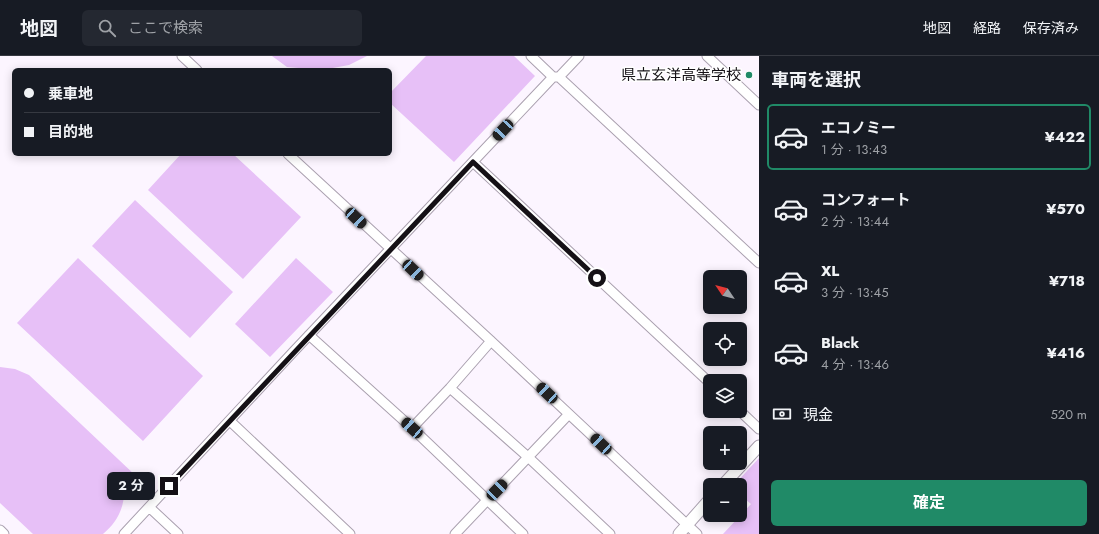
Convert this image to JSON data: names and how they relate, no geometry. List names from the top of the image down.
{
  "places": ["県立玄洋高等学校"],
  "north": "top left",
  "page": {
    "header": "地図",
    "search": "ここで検索",
    "nav": ["地図", "経路", "保存済み"],
    "heading": "車両を選択",
    "banner": ["乗車地", "目的地"],
    "list": [
      {
        "name": "エコノミー",
        "note": "1 分 · 13:43",
        "value": "¥422"
      },
      {
        "name": "コンフォート",
        "note": "2 分 · 13:44",
        "value": "¥570"
      },
      {
        "name": "XL",
        "note": "3 分 · 13:45",
        "value": "¥718"
      },
      {
        "name": "Black",
        "note": "4 分 · 13:46",
        "value": "¥416"
      }
    ],
    "map_buttons": ["+", "−"],
    "pay": ["現金", "520 m"],
    "bubble": "2 分",
    "buttons": "確定"
  }
}
